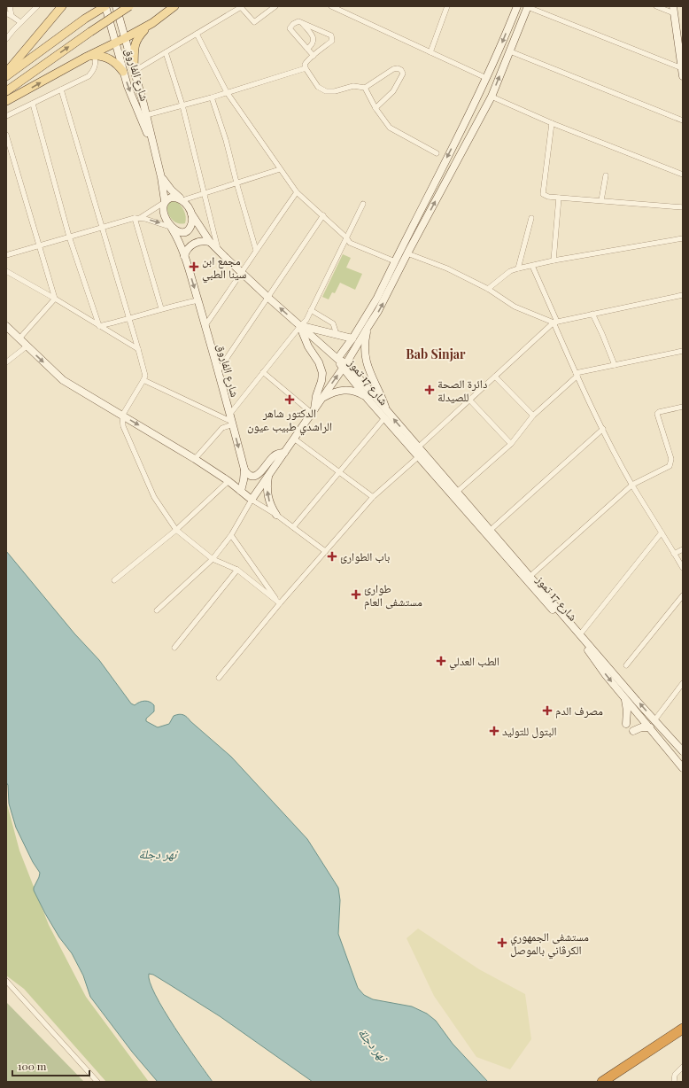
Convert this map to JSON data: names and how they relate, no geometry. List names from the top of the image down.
{
  "streets": {
    "main road": ["شارع الفاروق", "شارع 17 تموز"]
  },
  "crossings": [
    ["شارع الفاروق", "شارع 17 تموز"]
  ],
  "districts": ["Bab Sinjar"],
  "water": ["نهر دجلة"],
  "places": {
    "health": [
      "مجمع ابن سينا الطبي",
      "دائرة الصحة للصيدلة",
      "الدكتور شاهر الراشدي طبيب عيون",
      "باب الطوارئ",
      "طوارئ مستشفى العام",
      "الطب العدلي",
      "مصرف الدم",
      "البتول للتوليد",
      "مستشفى الجمهوري الكرڤاني بالموصل"
    ]
  },
  "scale_bar": "100 m"
}
